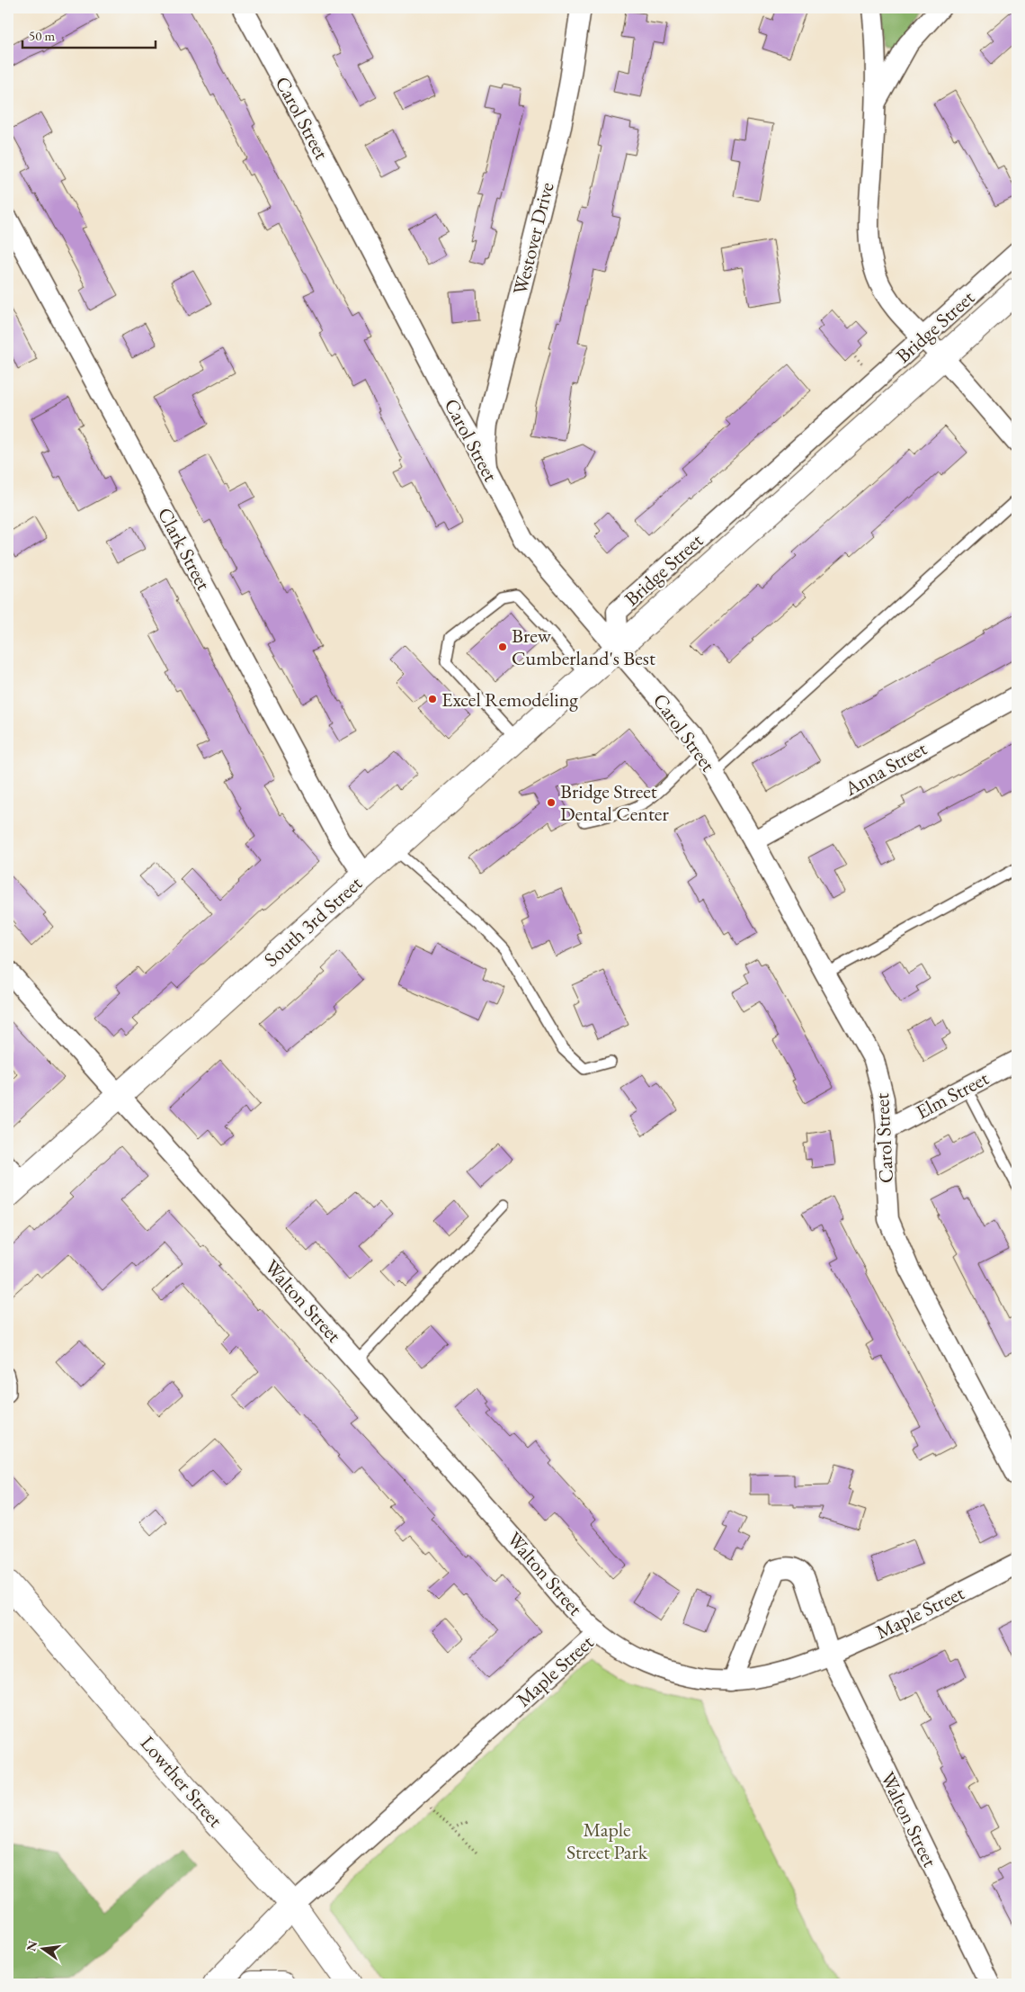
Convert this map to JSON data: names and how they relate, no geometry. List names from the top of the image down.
{
  "streets": {
    "main road": ["Bridge Street", "South 3rd Street", "Lowther Street"],
    "street": [
      "Carol Street",
      "Westover Drive",
      "Clark Street",
      "Anna Street",
      "Elm Street",
      "Walton Street",
      "Maple Street"
    ]
  },
  "crossings": [
    ["Carol Street", "Westover Drive"],
    ["Carol Street", "Bridge Street"],
    ["Carol Street", "Anna Street"],
    ["Carol Street", "South 3rd Street"],
    ["Carol Street", "Elm Street"],
    ["Bridge Street", "South 3rd Street"],
    ["Clark Street", "South 3rd Street"],
    ["South 3rd Street", "Walton Street"],
    ["Walton Street", "Maple Street"],
    ["Maple Street", "Lowther Street"]
  ],
  "parks": ["Maple Street Park"],
  "places": ["Brew Cumberland's Best", "Excel Remodeling", "Bridge Street Dental Center"],
  "scale_bar": "50 m",
  "north": "left"
}
